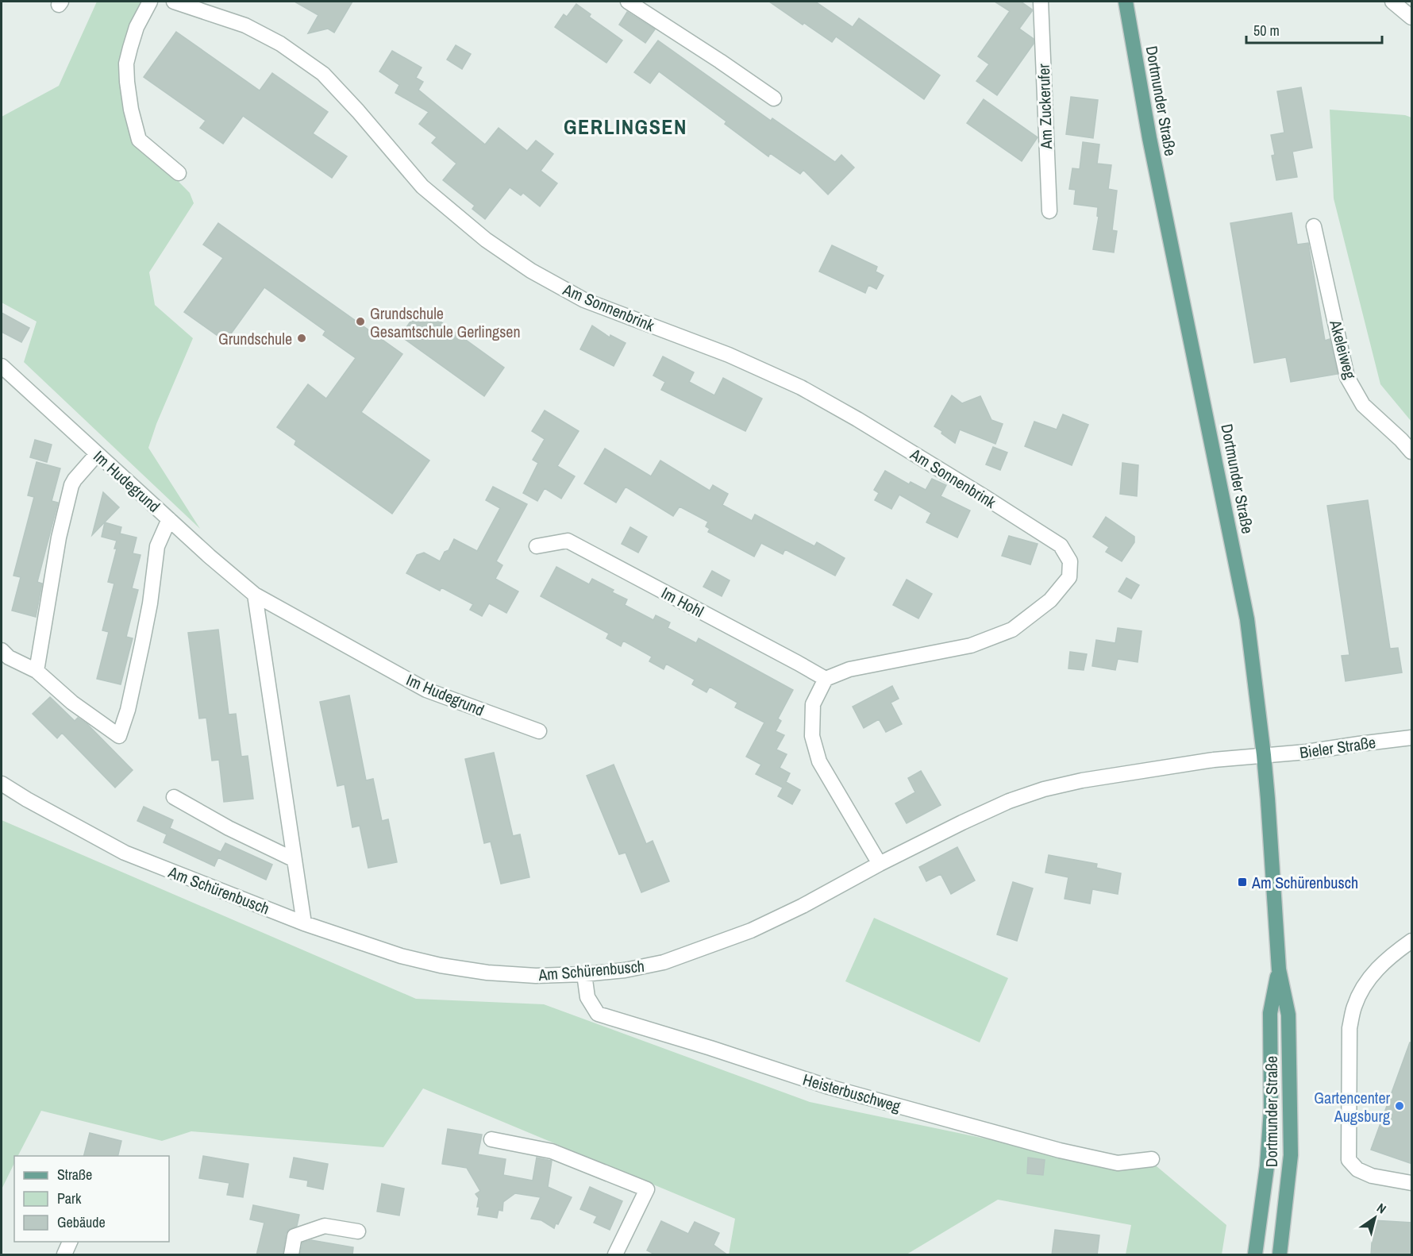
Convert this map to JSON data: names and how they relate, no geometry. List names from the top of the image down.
{
  "streets": {
    "main road": ["Dortmunder Straße"],
    "street": [
      "Am Zuckerufer",
      "Am Sonnenbrink",
      "Akeleiweg",
      "Im Hudegrund",
      "Im Hohl",
      "Bieler Straße",
      "Am Schürenbusch",
      "Heisterbuschweg"
    ]
  },
  "crossings": [
    ["Dortmunder Straße", "Bieler Straße"],
    ["Dortmunder Straße", "Am Schürenbusch"],
    ["Am Sonnenbrink", "Im Hohl"],
    ["Bieler Straße", "Am Schürenbusch"],
    ["Am Schürenbusch", "Heisterbuschweg"]
  ],
  "districts": ["GERLINGSEN"],
  "places": {
    "other": ["Grundschule Gesamtschule Gerlingsen", "Grundschule", "Gartencenter Augsburg"],
    "transit": ["Am Schürenbusch"]
  },
  "legend": ["Straße", "Park", "Gebäude"],
  "scale_bar": "50 m",
  "north": "top right"
}
